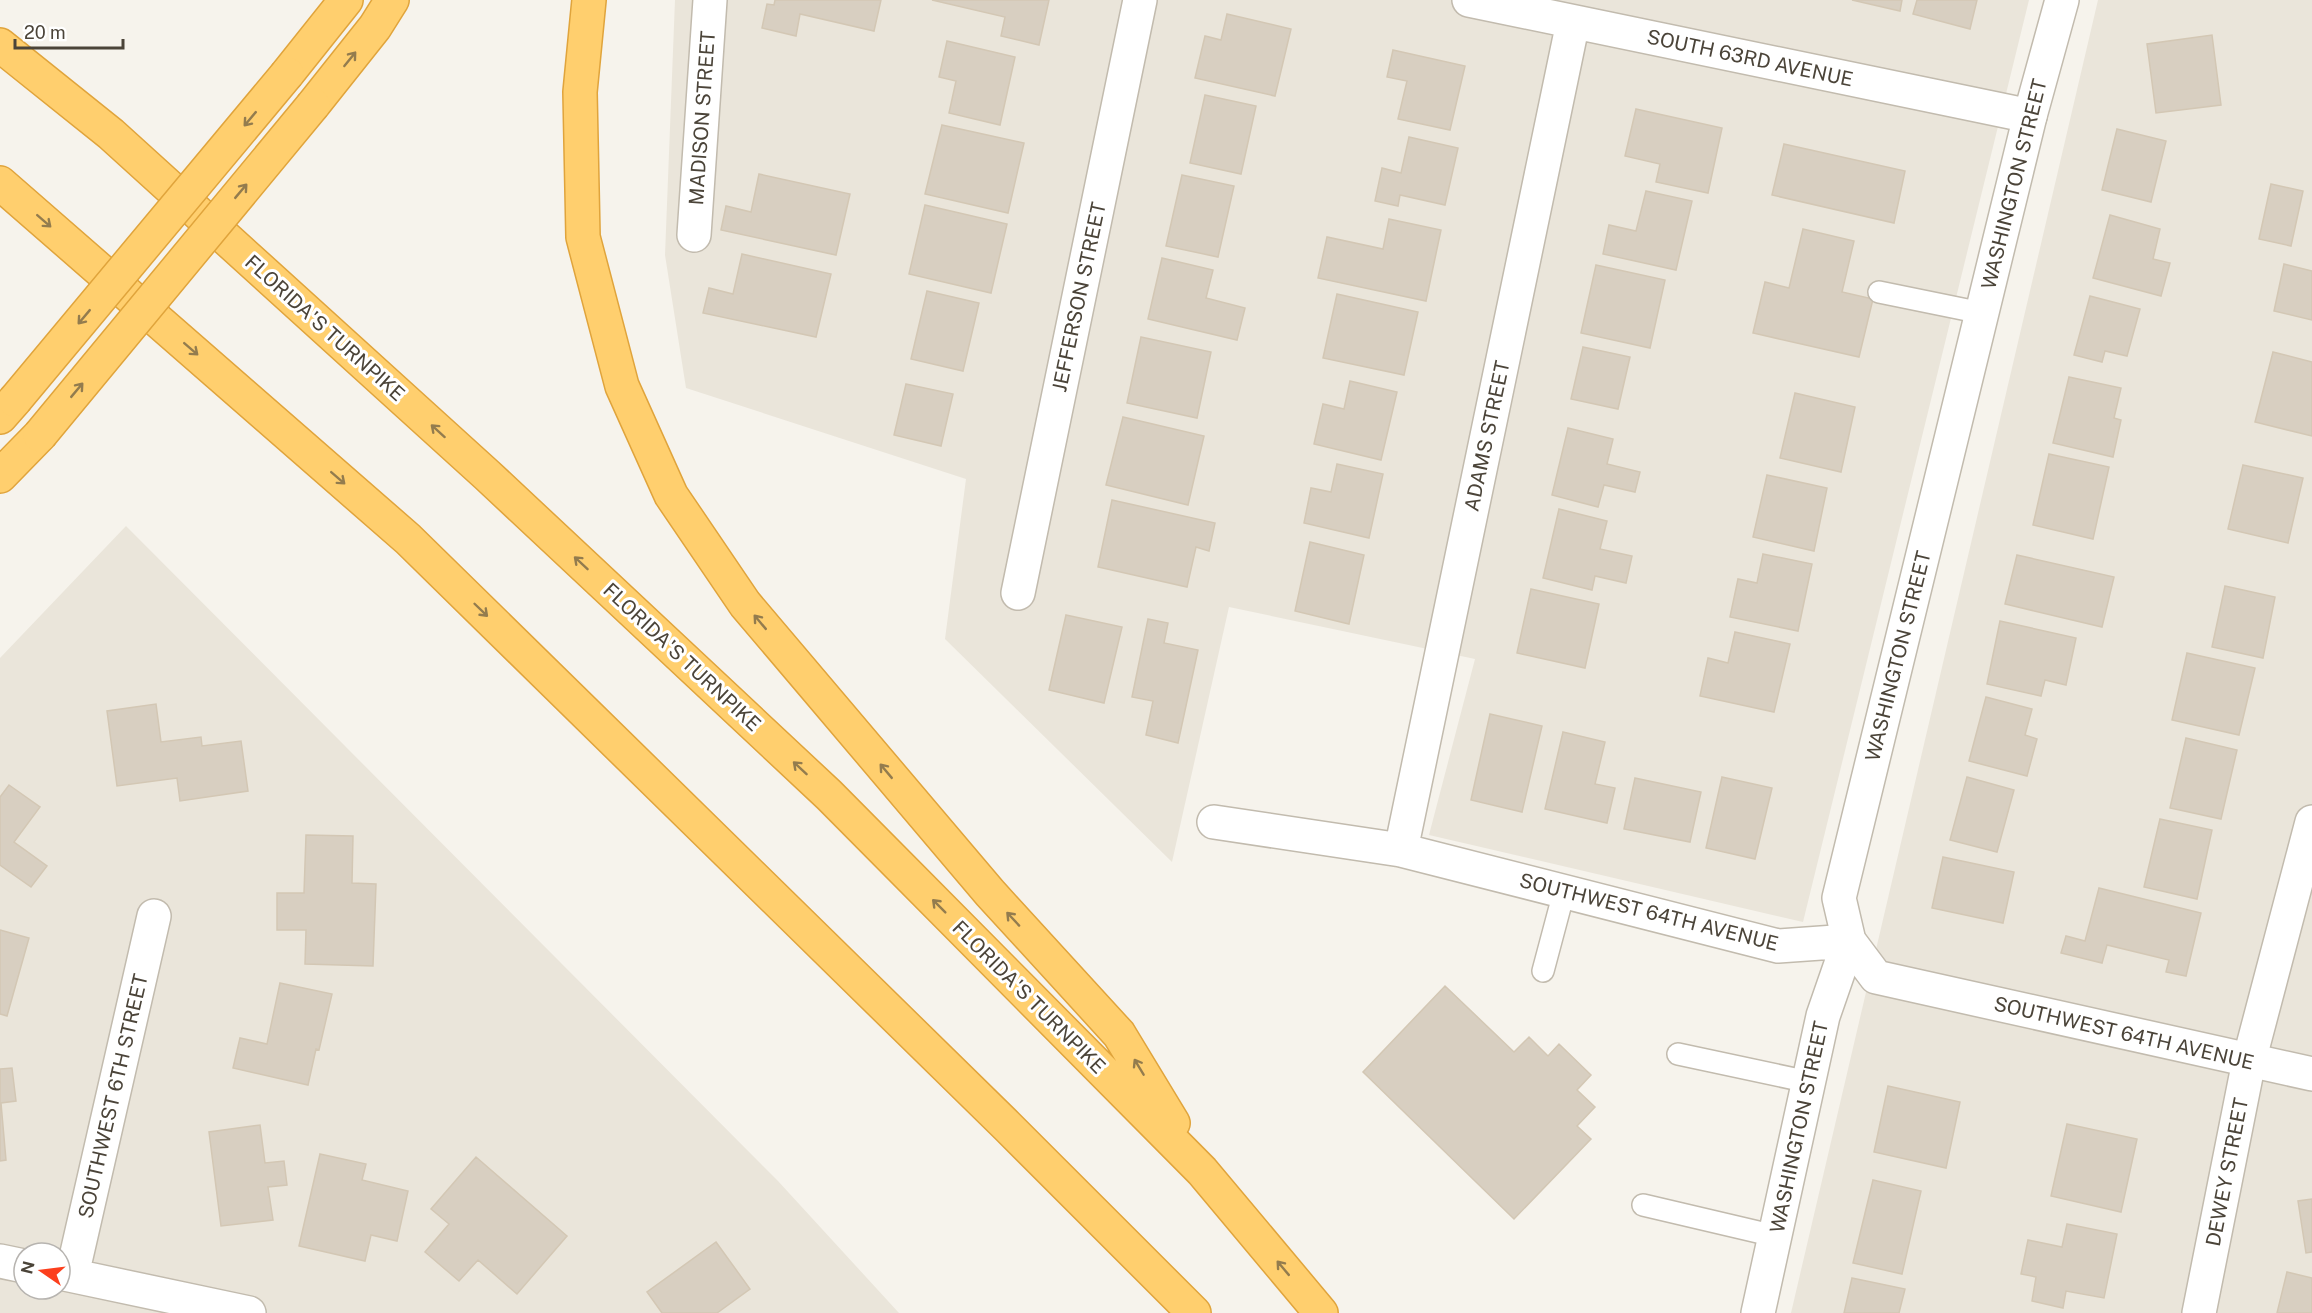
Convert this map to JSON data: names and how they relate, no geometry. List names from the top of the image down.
{
  "streets": {
    "highway": ["FLORIDA'S TURNPIKE"],
    "street": [
      "SOUTH 63RD AVENUE",
      "MADISON STREET",
      "WASHINGTON STREET",
      "JEFFERSON STREET",
      "ADAMS STREET",
      "SOUTHWEST 64TH AVENUE",
      "SOUTHWEST 6TH STREET",
      "DEWEY STREET"
    ]
  },
  "crossings": [
    ["SOUTH 63RD AVENUE", "WASHINGTON STREET"],
    ["SOUTH 63RD AVENUE", "ADAMS STREET"],
    ["WASHINGTON STREET", "SOUTHWEST 64TH AVENUE"],
    ["ADAMS STREET", "SOUTHWEST 64TH AVENUE"],
    ["SOUTHWEST 64TH AVENUE", "DEWEY STREET"]
  ],
  "scale_bar": "20 m",
  "north": "left"
}
